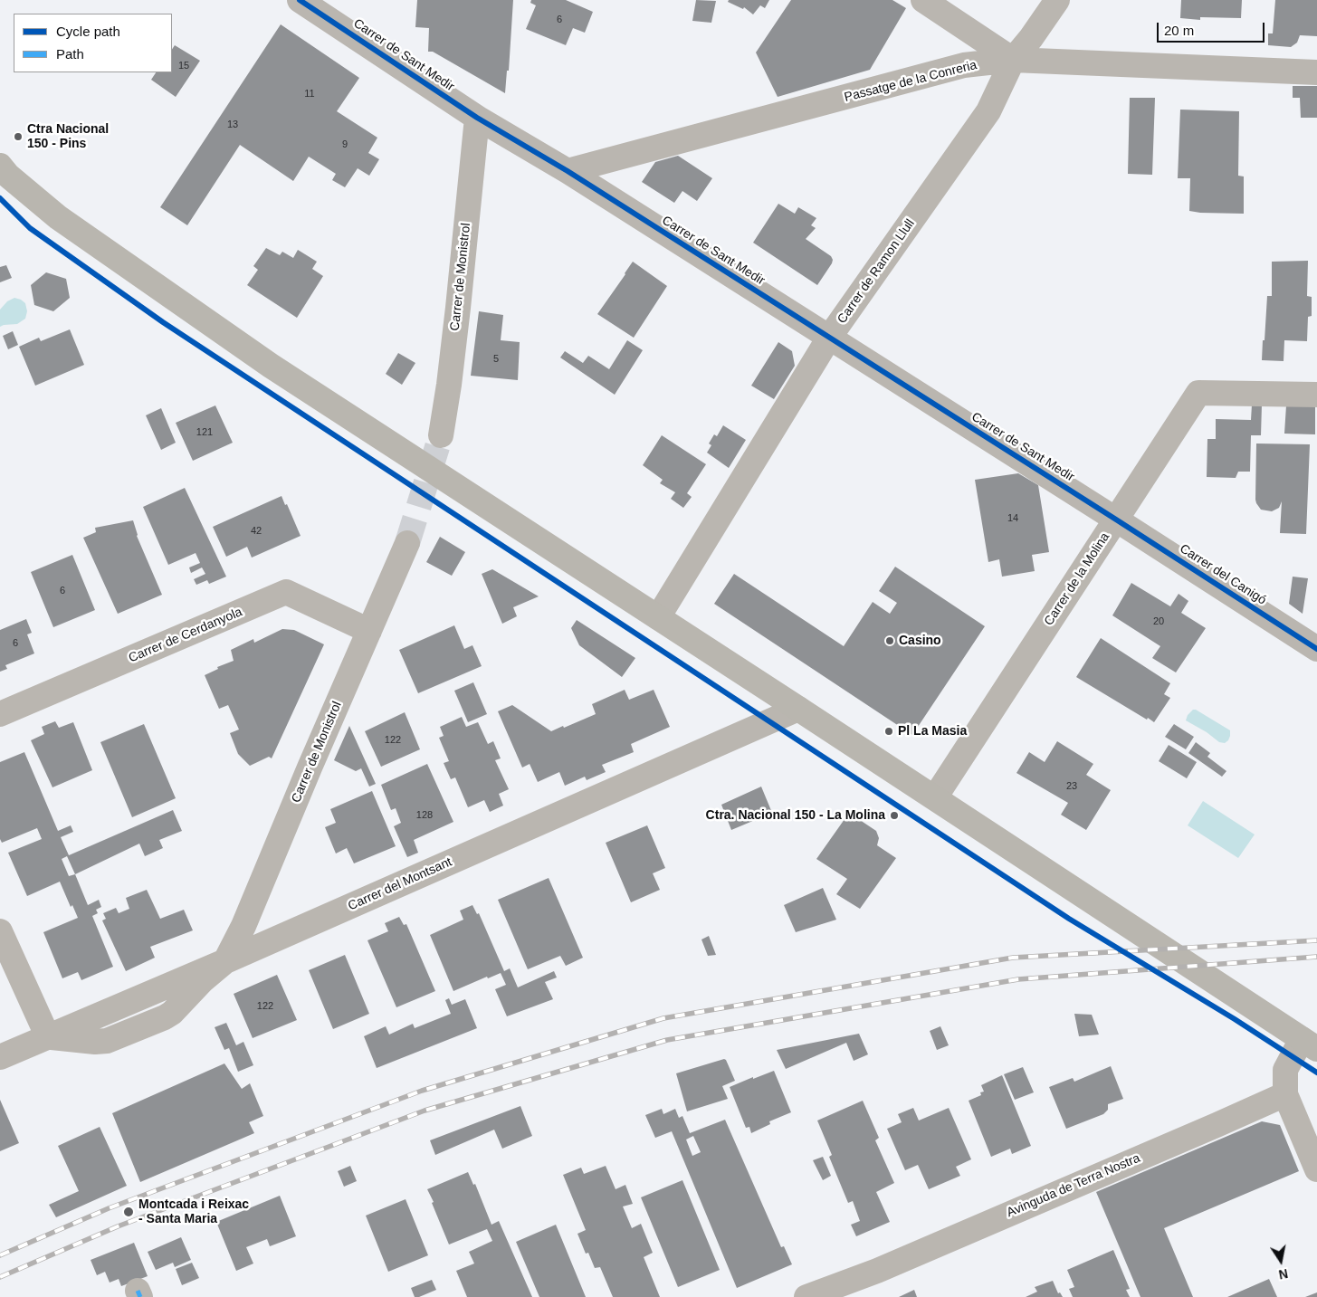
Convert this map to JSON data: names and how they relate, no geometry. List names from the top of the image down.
{
  "streets": {
    "street": [
      "Carrer de Sant Medir",
      "Passatge de la Conreria",
      "Carrer de Ramon Llull",
      "Carrer de Monistrol",
      "Carrer del Canigó",
      "Carrer de la Molina",
      "Carrer de Cerdanyola",
      "Carrer del Montsant",
      "Avinguda de Terra Nostra"
    ]
  },
  "crossings": [
    ["Carrer de Sant Medir", "Passatge de la Conreria"],
    ["Carrer de Sant Medir", "Carrer de Ramon Llull"],
    ["Carrer de Sant Medir", "Carrer de Monistrol"],
    ["Carrer de Sant Medir", "Carrer del Canigó"],
    ["Carrer de Sant Medir", "Carrer de la Molina"],
    ["Passatge de la Conreria", "Carrer de Ramon Llull"],
    ["Carrer de Monistrol", "Carrer de Cerdanyola"],
    ["Carrer de Monistrol", "Carrer del Montsant"],
    ["Carrer del Canigó", "Carrer de la Molina"]
  ],
  "places": [
    "Ctra Nacional 150 - Pins",
    "Casino",
    "Pl La Masia",
    "Ctra. Nacional 150 - La Molina",
    "Montcada i Reixac - Santa Maria"
  ],
  "house_numbers": [
    "6",
    "15",
    "11",
    "13",
    "9",
    "5",
    "121",
    "14",
    "42",
    "6",
    "20",
    "6",
    "122",
    "23",
    "128",
    "122"
  ],
  "legend": ["Cycle path", "Path"],
  "scale_bar": "20 m",
  "north": "bottom"
}
